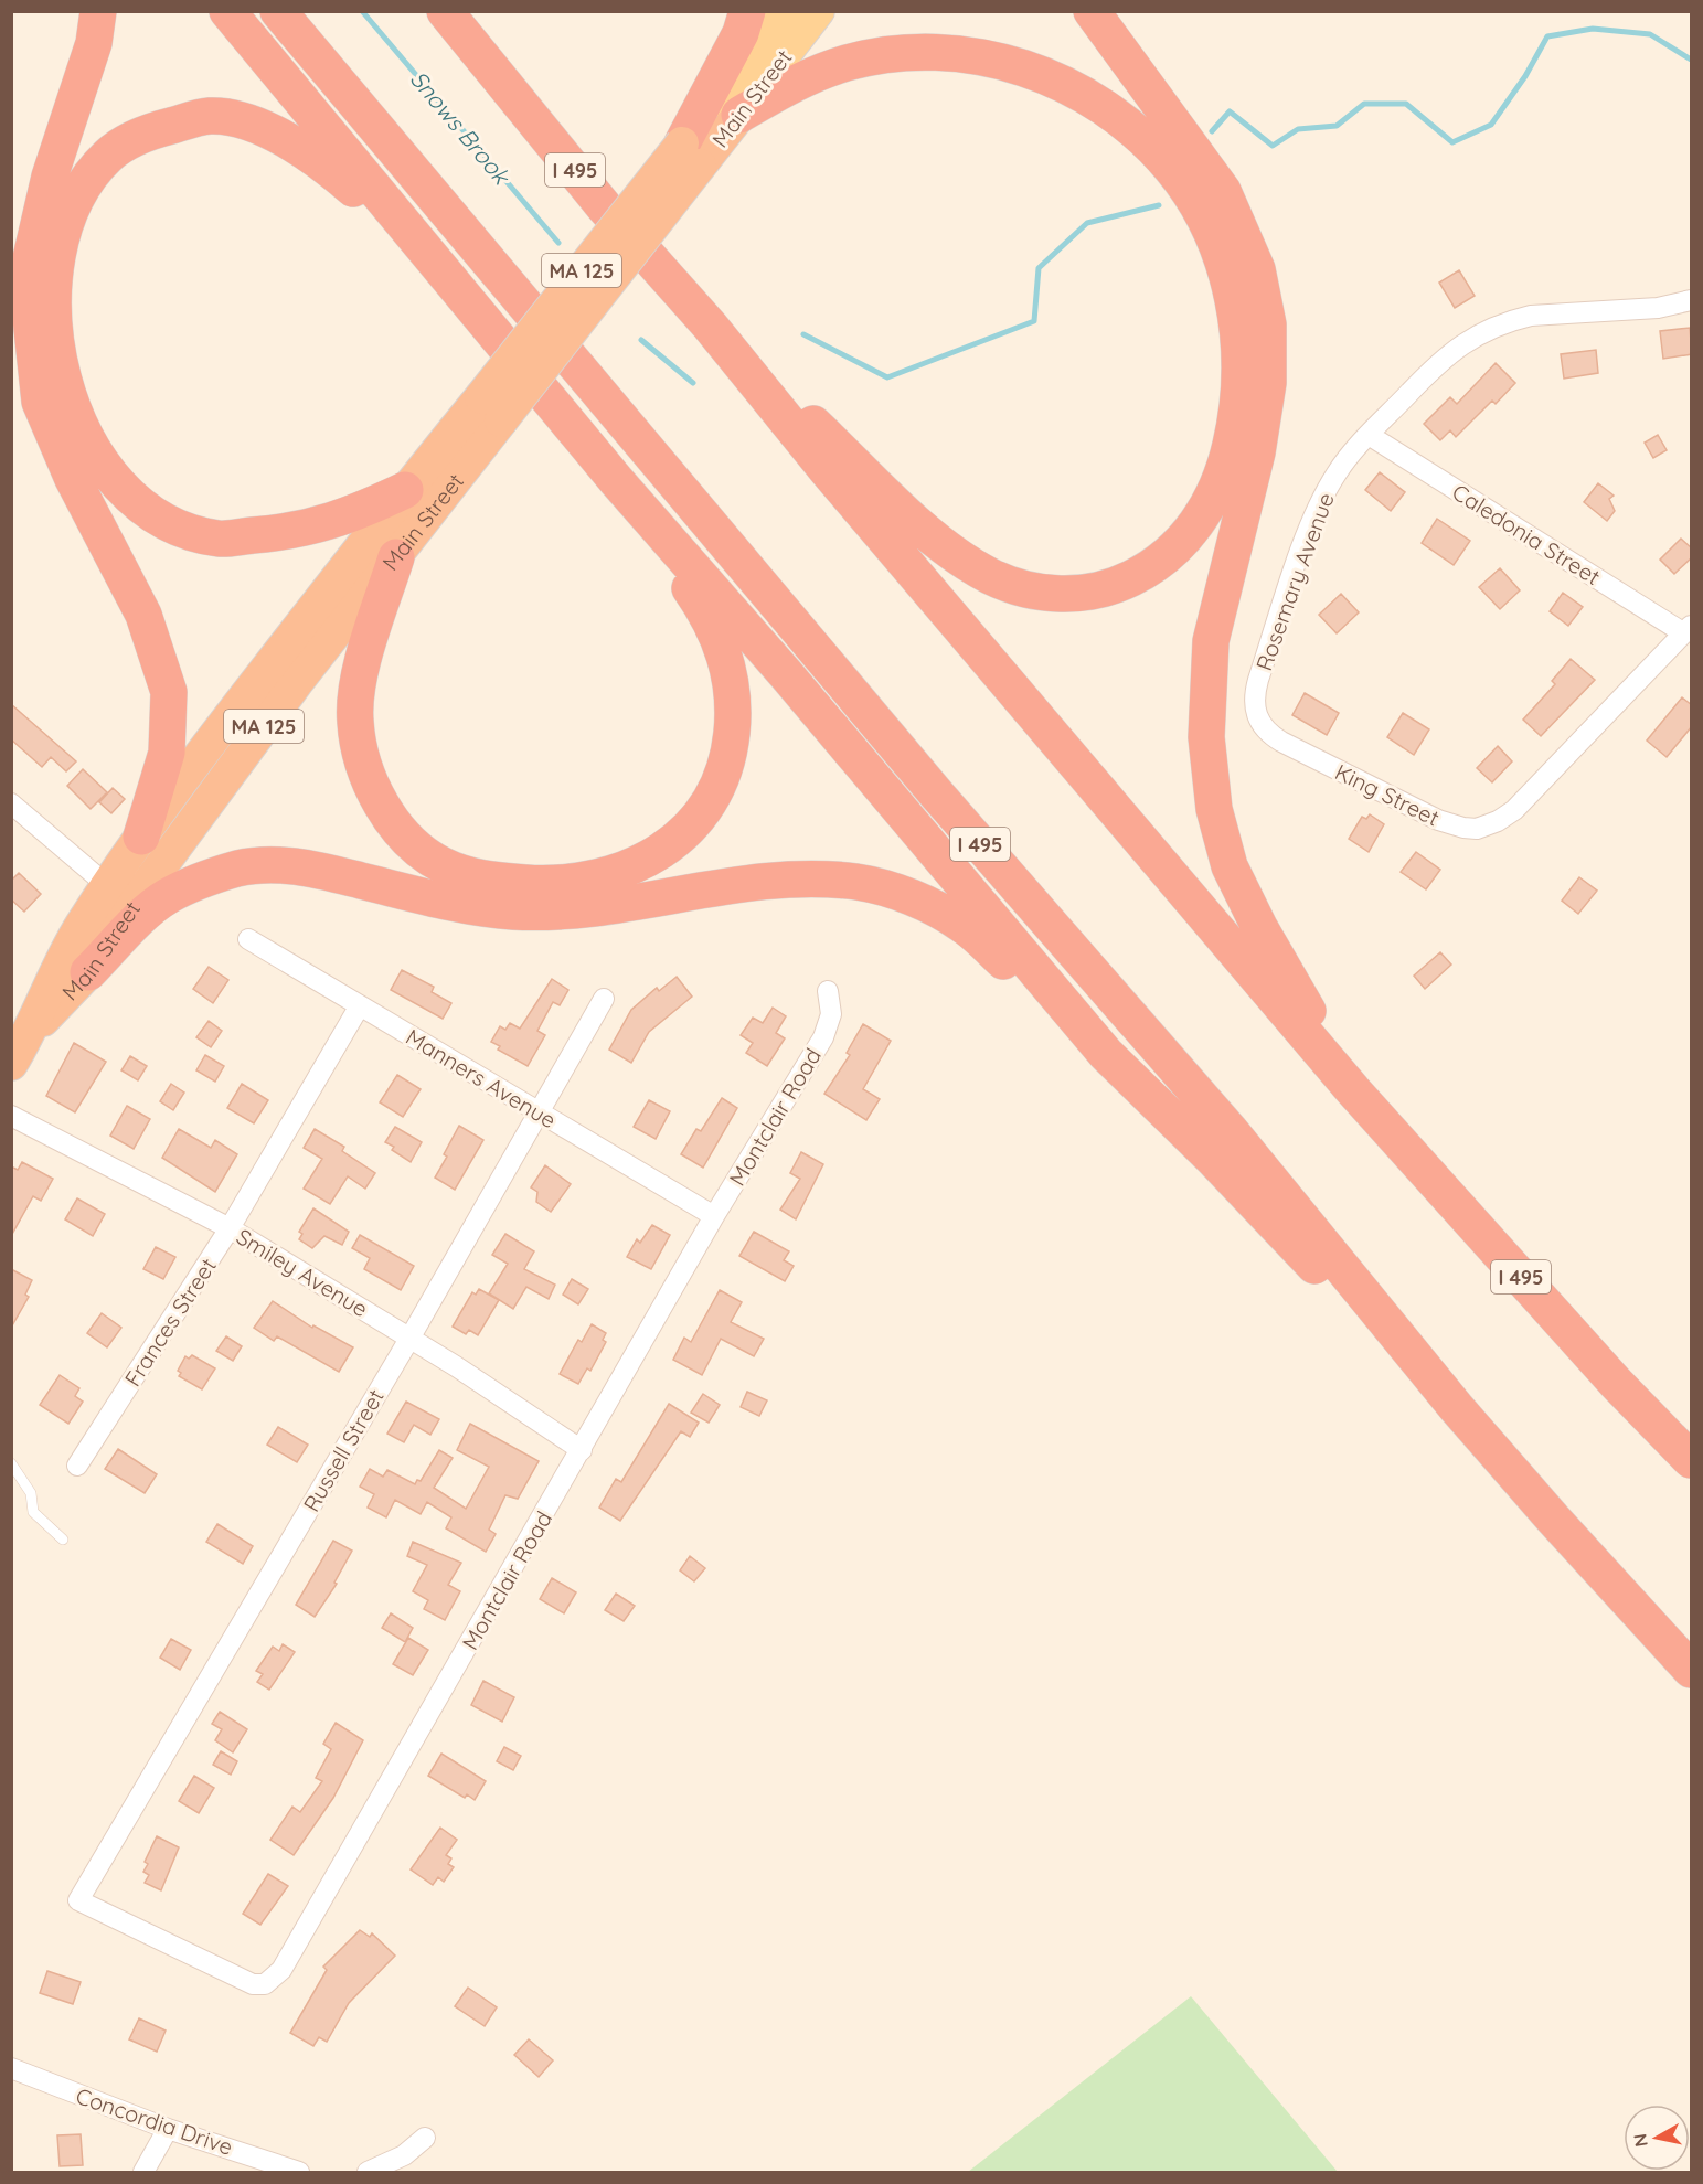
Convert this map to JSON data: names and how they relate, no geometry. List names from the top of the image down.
{
  "streets": {
    "highway": ["Main Street", "I 495", "MA 125"],
    "street": [
      "Caledonia Street",
      "Rosemary Avenue",
      "King Street",
      "Manners Avenue",
      "Montclair Road",
      "Smiley Avenue",
      "Frances Street",
      "Russell Street",
      "Concordia Drive"
    ]
  },
  "crossings": [
    ["Caledonia Street", "Rosemary Avenue"],
    ["Caledonia Street", "King Street"],
    ["Rosemary Avenue", "King Street"],
    ["Manners Avenue", "Montclair Road"],
    ["Manners Avenue", "Frances Street"],
    ["Manners Avenue", "Russell Street"],
    ["Montclair Road", "Smiley Avenue"],
    ["Montclair Road", "Russell Street"],
    ["Smiley Avenue", "Frances Street"],
    ["Smiley Avenue", "Russell Street"]
  ],
  "water": ["Snows Brook"],
  "north": "left"
}
